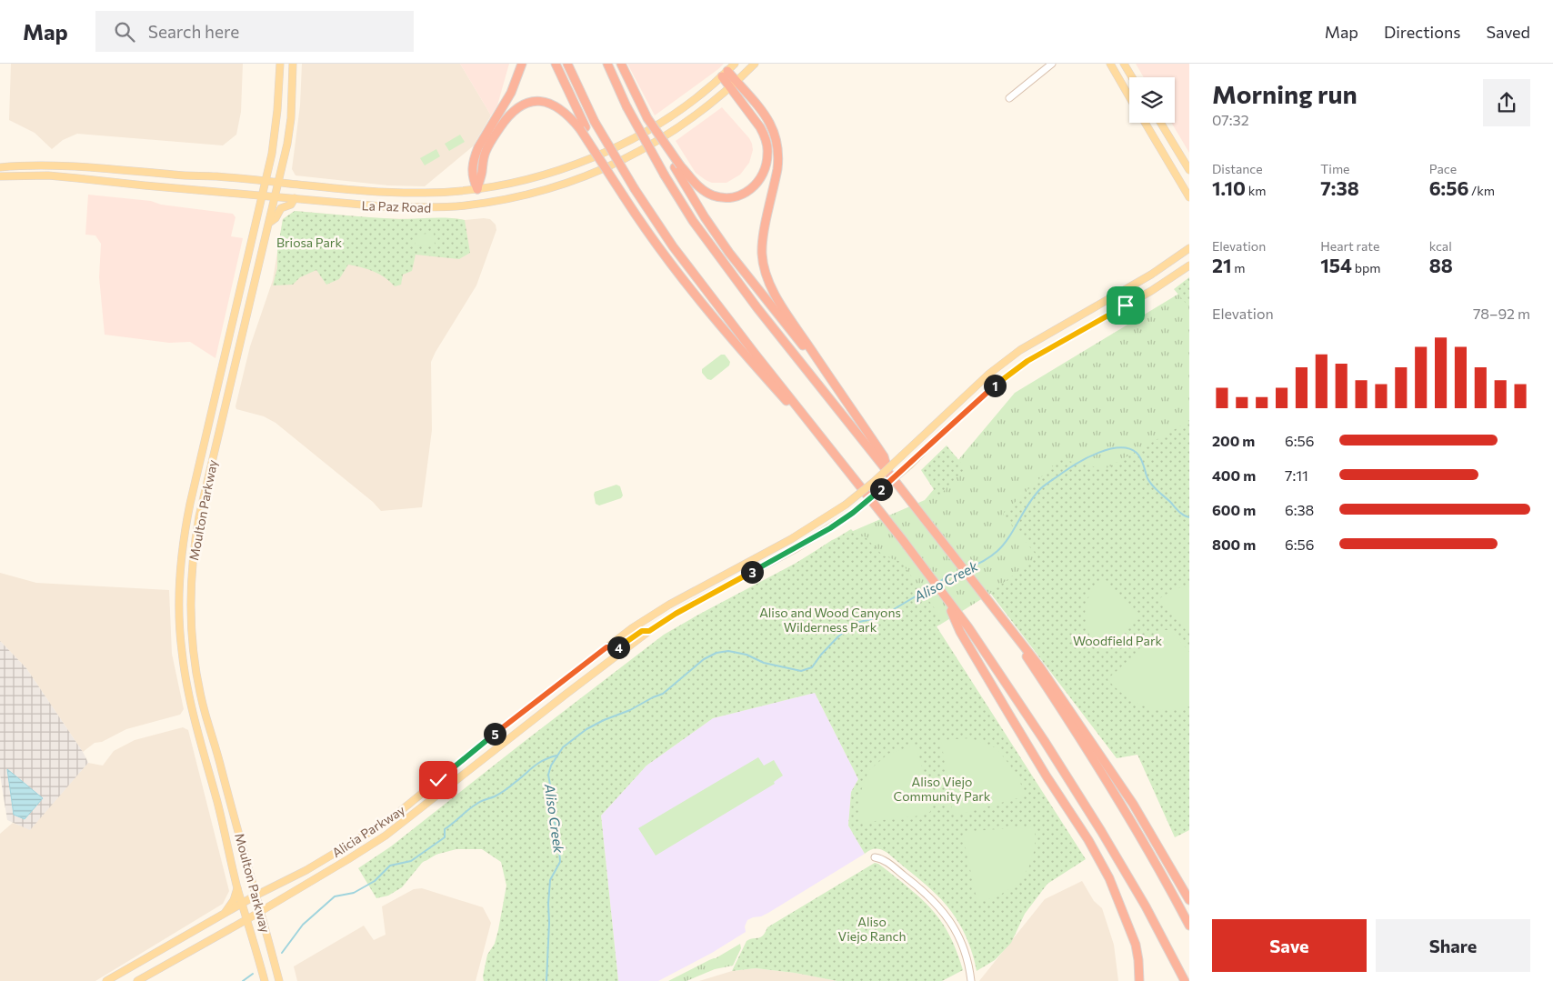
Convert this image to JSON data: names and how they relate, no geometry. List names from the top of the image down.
{
  "streets": {
    "main road": ["La Paz Road", "Moulton Parkway", "Alicia Parkway"]
  },
  "crossings": [
    ["La Paz Road", "Moulton Parkway"],
    ["Moulton Parkway", "Alicia Parkway"]
  ],
  "water": ["Aliso Creek"],
  "parks": [
    "Briosa Park",
    "Aliso and Wood Canyons Wilderness Park",
    "Woodfield Park",
    "Aliso Viejo Community Park",
    "Aliso Viejo Ranch"
  ],
  "page": {
    "header": "Map",
    "search": "Search here",
    "nav": ["Map", "Directions", "Saved"],
    "heading": ["Morning run", "07:32"],
    "stats": [
      ["Distance", "1.10 km"],
      ["Time", "7:38"],
      ["Pace", "6:56 /km"],
      ["Elevation", "21 m"],
      ["Heart rate", "154 bpm"],
      ["kcal", "88"]
    ],
    "chart": ["Elevation", "78–92 m"],
    "pins": [
      "1",
      "2",
      "3",
      "4",
      "5"
    ],
    "list": [
      {
        "name": "200 m",
        "note": "6:56"
      },
      {
        "name": "400 m",
        "note": "7:11"
      },
      {
        "name": "600 m",
        "note": "6:38"
      },
      {
        "name": "800 m",
        "note": "6:56"
      }
    ],
    "buttons": ["Save", "Share"]
  }
}
